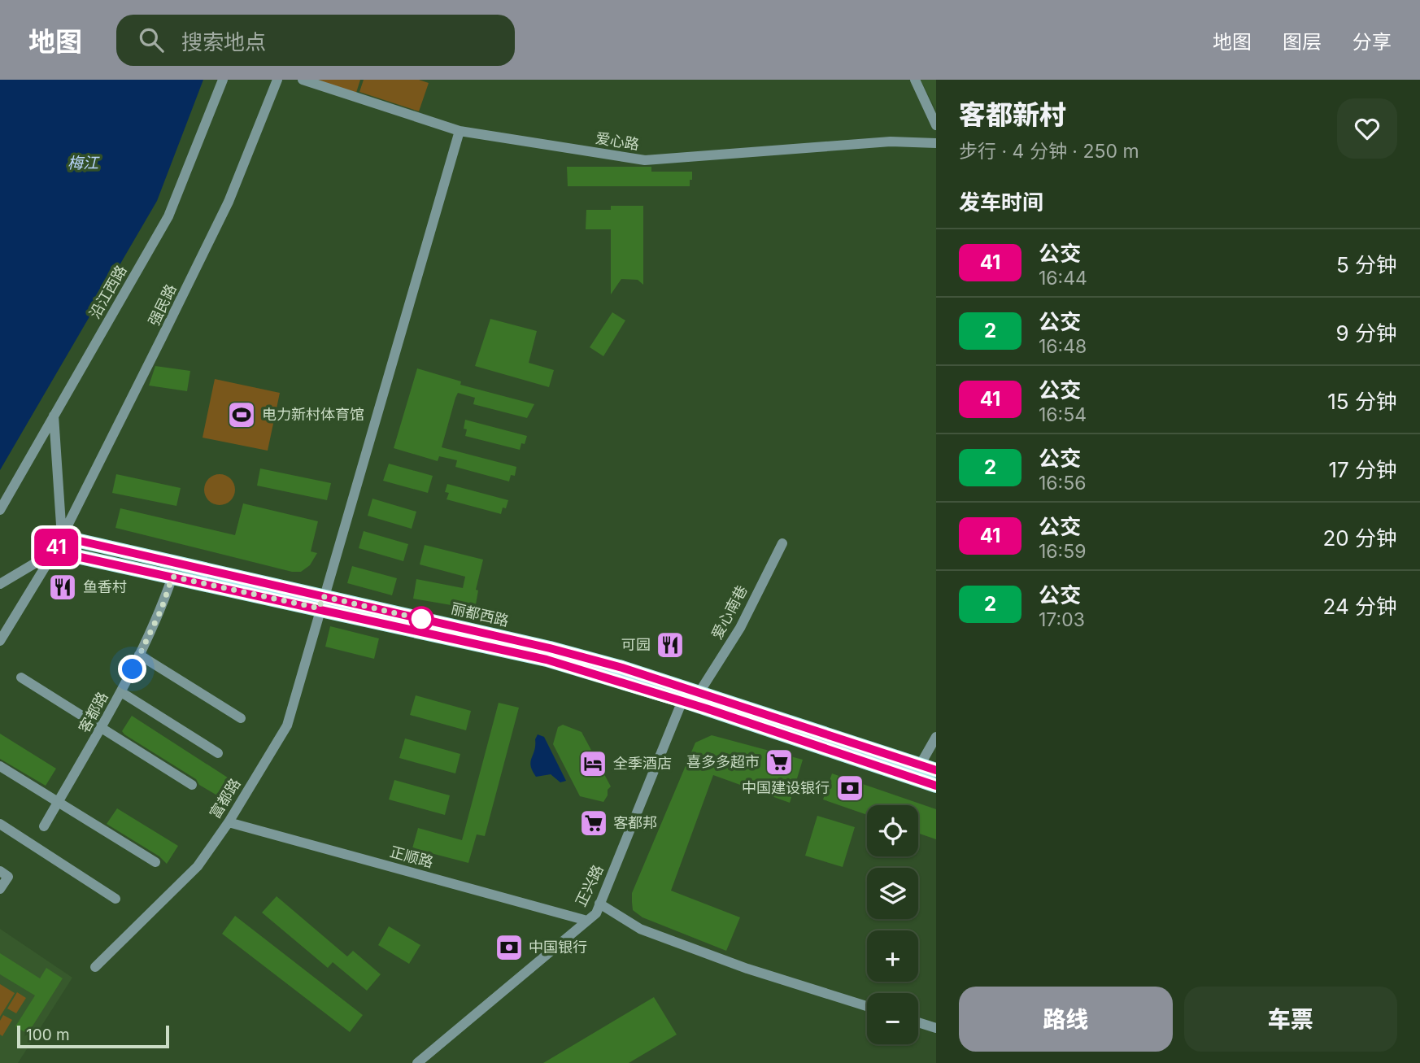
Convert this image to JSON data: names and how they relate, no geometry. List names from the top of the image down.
{
  "streets": {
    "main road": ["丽都西路"],
    "street": [
      "爱心路",
      "沿江西路",
      "强民路",
      "爱心南巷",
      "客都路",
      "富都路",
      "正顺路",
      "正兴路"
    ]
  },
  "crossings": [
    ["爱心路", "富都路"],
    ["强民路", "丽都西路"],
    ["爱心南巷", "丽都西路"],
    ["爱心南巷", "正兴路"],
    ["丽都西路", "客都路"],
    ["丽都西路", "富都路"],
    ["丽都西路", "正兴路"],
    ["富都路", "正顺路"],
    ["正顺路", "正兴路"]
  ],
  "water": ["梅江"],
  "places": {
    "sports": ["电力新村体育馆"],
    "restaurant": ["鱼香村", "可园"],
    "supermarket": ["喜多多超市", "客都邦"],
    "hotel": ["全季酒店"],
    "bank": ["中国建设银行", "中国银行"]
  },
  "lines": ["bus line 41"],
  "scale_bar": "100 m",
  "page": {
    "header": "地图",
    "search": "搜索地点",
    "nav": ["地图", "图层", "分享"],
    "on_map": "41",
    "heading": [
      ["客都新村", "步行 · 4 分钟 · 250 m"],
      "发车时间"
    ],
    "list": [
      {
        "mark": "41",
        "name": "公交",
        "note": "16:44",
        "value": "5 分钟"
      },
      {
        "mark": "2",
        "name": "公交",
        "note": "16:48",
        "value": "9 分钟"
      },
      {
        "mark": "41",
        "name": "公交",
        "note": "16:54",
        "value": "15 分钟"
      },
      {
        "mark": "2",
        "name": "公交",
        "note": "16:56",
        "value": "17 分钟"
      },
      {
        "mark": "41",
        "name": "公交",
        "note": "16:59",
        "value": "20 分钟"
      },
      {
        "mark": "2",
        "name": "公交",
        "note": "17:03",
        "value": "24 分钟"
      }
    ],
    "map_buttons": ["+", "−"],
    "buttons": ["路线", "车票"],
    "scale": "100 m"
  }
}
